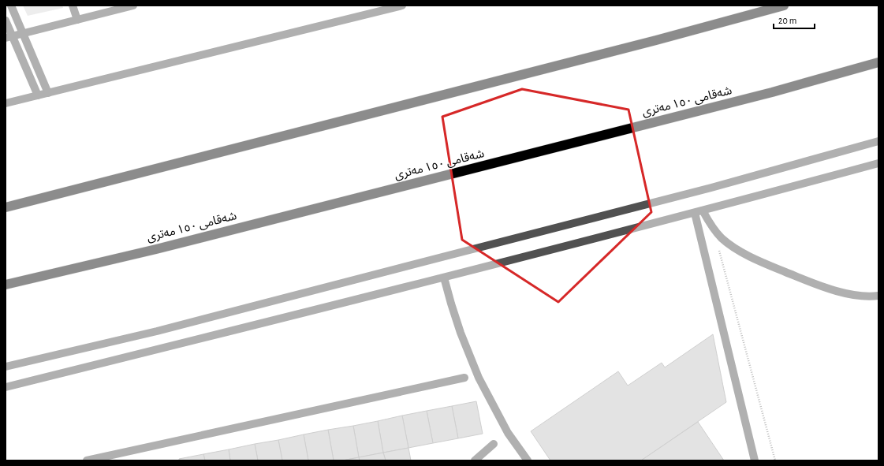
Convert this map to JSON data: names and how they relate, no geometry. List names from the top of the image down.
{
  "streets": {
    "highway": ["شەقامی ١٥٠ مەتری"]
  },
  "scale_bar": "20 m"
}
